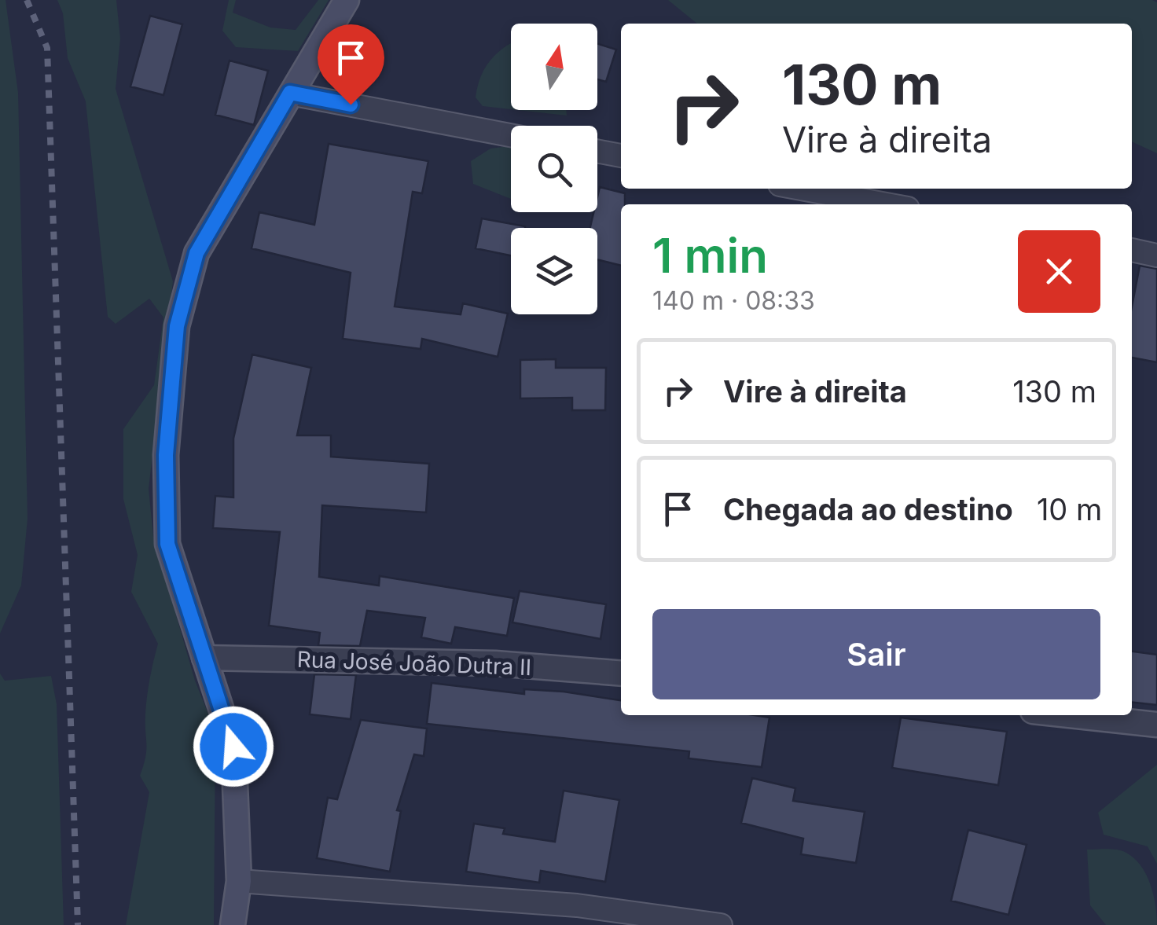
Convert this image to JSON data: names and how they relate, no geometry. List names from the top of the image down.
{
  "streets": {
    "street": ["Rua José João Dutra II"]
  },
  "north": "top",
  "page": {
    "turn": ["130 m", "Vire à direita"],
    "heading": ["1 min", "140 m · 08:33"],
    "list": [
      {
        "name": "Vire à direita",
        "value": "130 m"
      },
      {
        "name": "Chegada ao destino",
        "value": "10 m"
      }
    ],
    "buttons": "Sair"
  }
}
